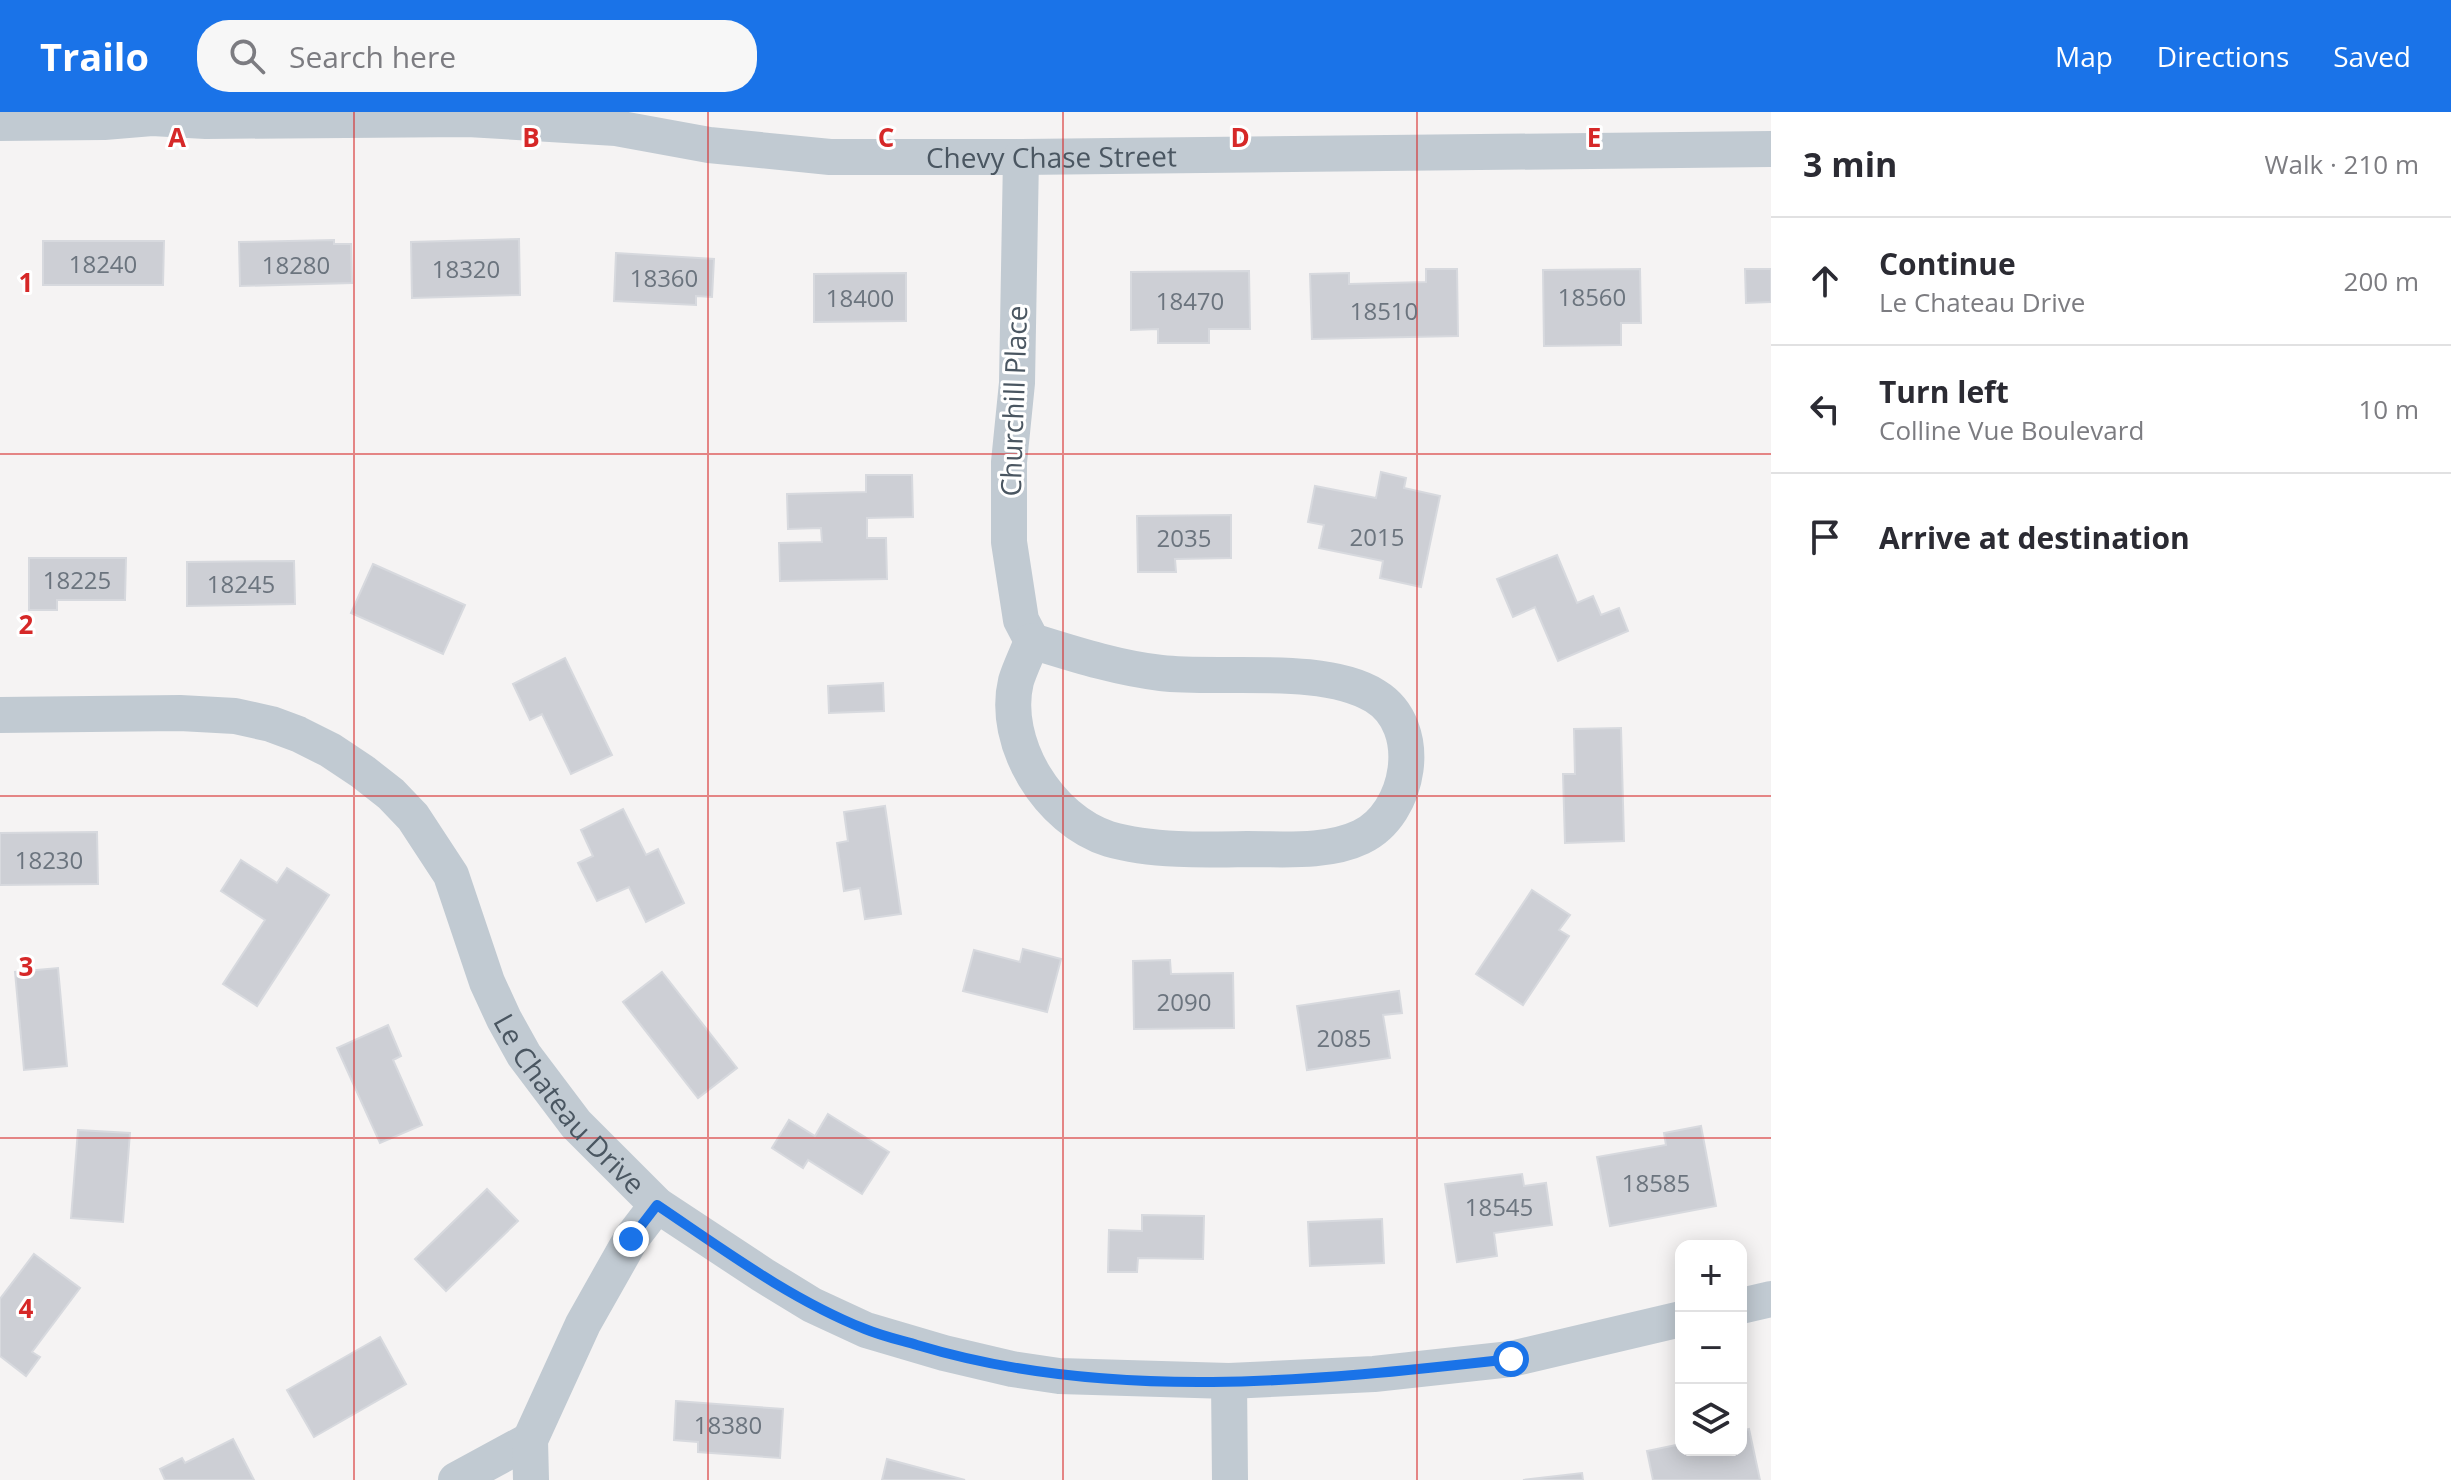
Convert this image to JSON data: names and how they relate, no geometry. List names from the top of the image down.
{
  "streets": {
    "street": ["Chevy Chase Street", "Churchill Place", "Le Chateau Drive"]
  },
  "crossings": [
    ["Chevy Chase Street", "Churchill Place"]
  ],
  "house_numbers": [
    "18240",
    "18280",
    "18320",
    "18360",
    "18560",
    "18400",
    "18470",
    "18510",
    "2015",
    "2035",
    "18225",
    "18245",
    "18230",
    "2090",
    "2085",
    "18585",
    "18545",
    "18380"
  ],
  "page": {
    "header": "Trailo",
    "search": "Search here",
    "nav": ["Map", "Directions", "Saved"],
    "heading": ["3 min", "Walk · 210 m"],
    "list": [
      ["Continue", "Le Chateau Drive", "200 m"],
      ["Turn left", "Colline Vue Boulevard", "10 m"],
      "Arrive at destination"
    ],
    "map_buttons": ["+", "−"]
  },
  "grid": {
    "columns": [
      "A",
      "B",
      "C",
      "D",
      "E"
    ],
    "rows": [
      "1",
      "2",
      "3",
      "4"
    ]
  }
}
